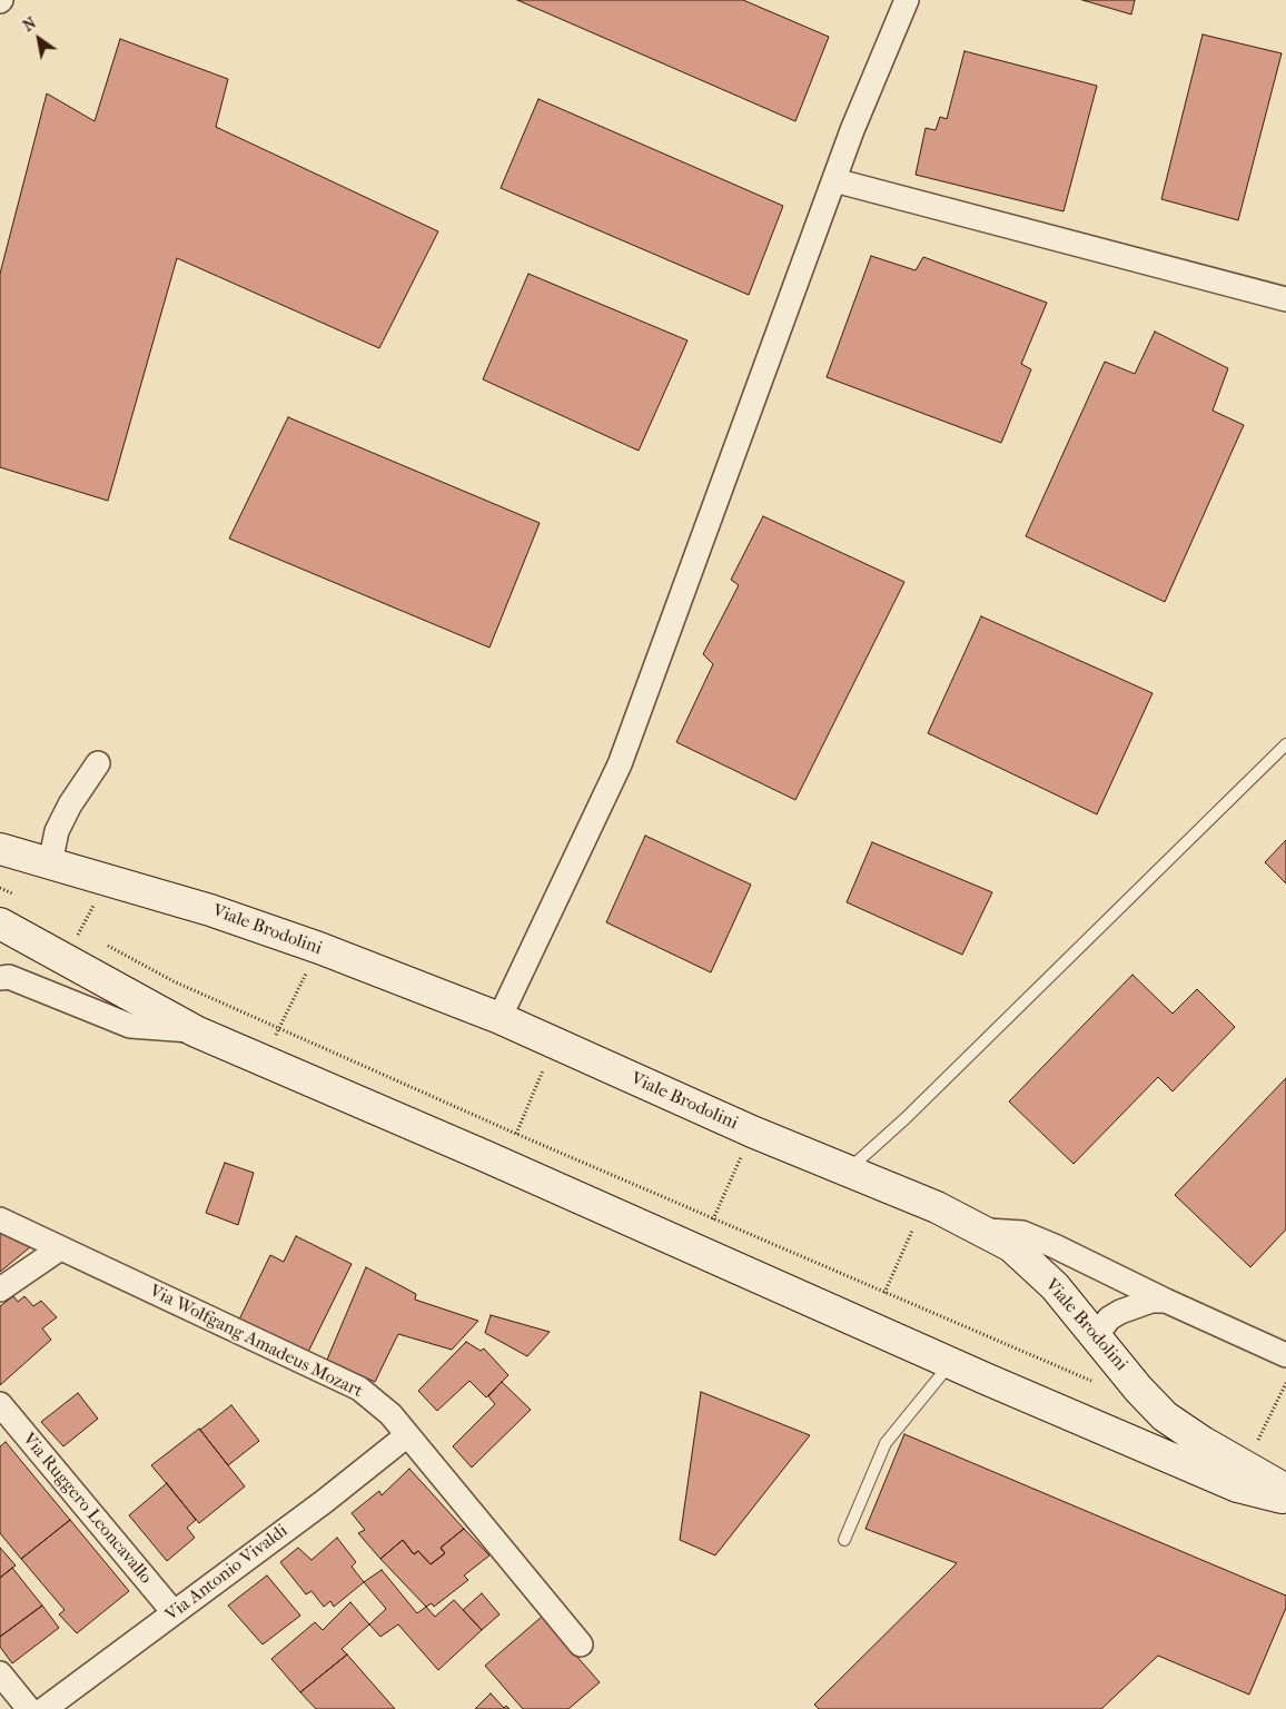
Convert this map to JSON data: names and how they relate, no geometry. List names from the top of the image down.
{
  "streets": {
    "street": [
      "Viale Brodolini",
      "Via Wolfgang Amadeus Mozart",
      "Via Ruggero Leoncavallo",
      "Via Antonio Vivaldi"
    ]
  },
  "crossings": [
    ["Via Wolfgang Amadeus Mozart", "Via Antonio Vivaldi"],
    ["Via Ruggero Leoncavallo", "Via Antonio Vivaldi"]
  ],
  "north": "top left"
}
